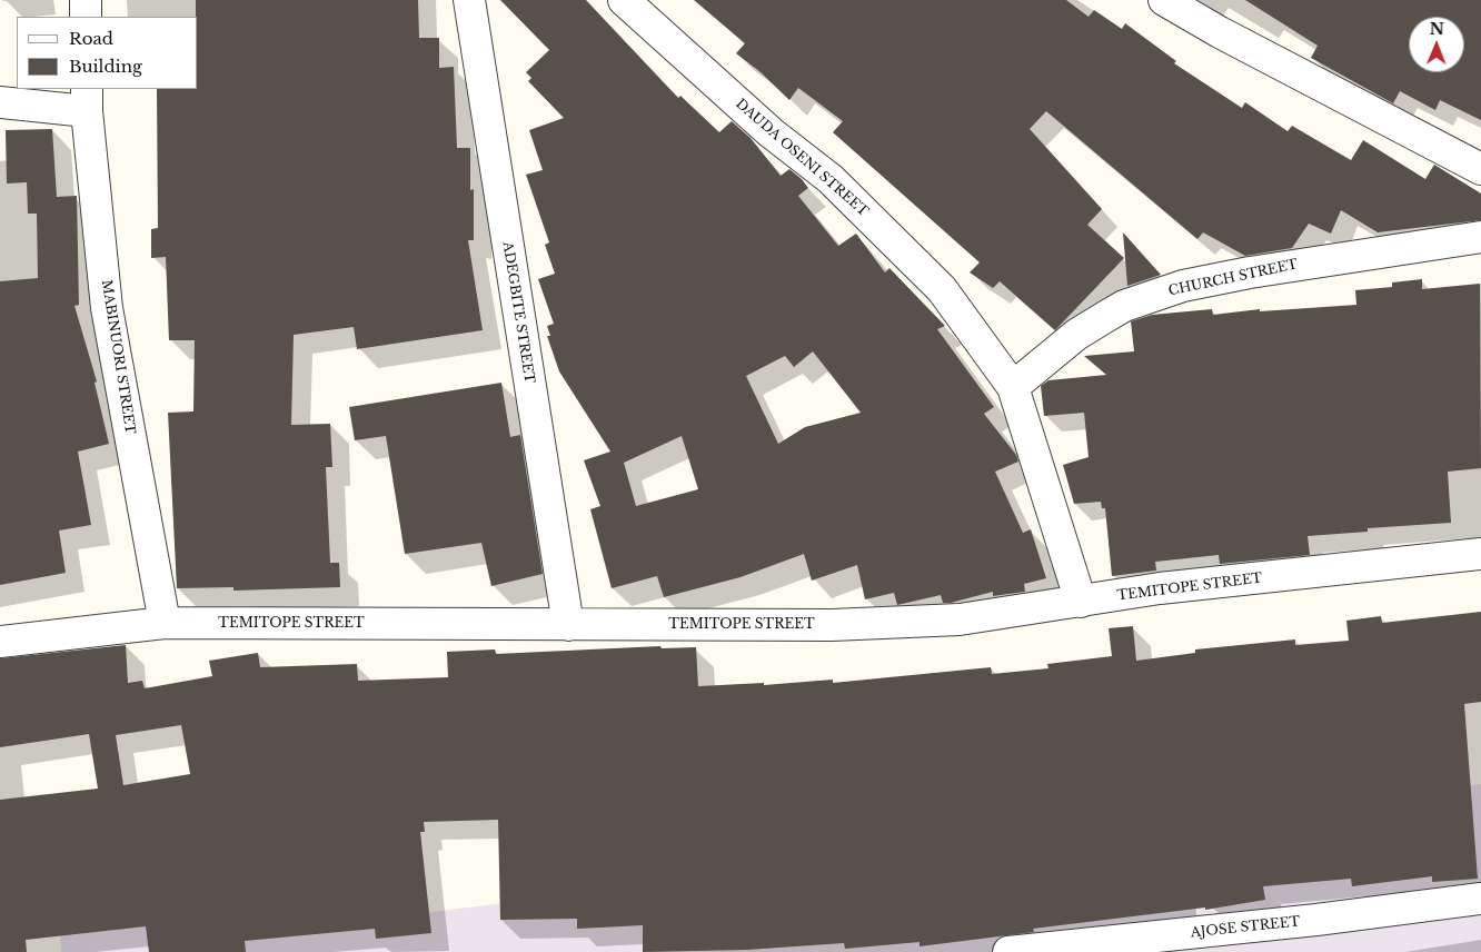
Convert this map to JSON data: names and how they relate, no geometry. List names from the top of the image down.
{
  "streets": {
    "street": [
      "DAUDA OSENI STREET",
      "CHURCH STREET",
      "ADEGBITE STREET",
      "MABINUORI STREET",
      "TEMITOPE STREET",
      "AJOSE STREET"
    ]
  },
  "crossings": [
    ["DAUDA OSENI STREET", "CHURCH STREET"],
    ["DAUDA OSENI STREET", "TEMITOPE STREET"],
    ["ADEGBITE STREET", "TEMITOPE STREET"],
    ["MABINUORI STREET", "TEMITOPE STREET"]
  ],
  "legend": ["Road", "Building"],
  "north": "top"
}
